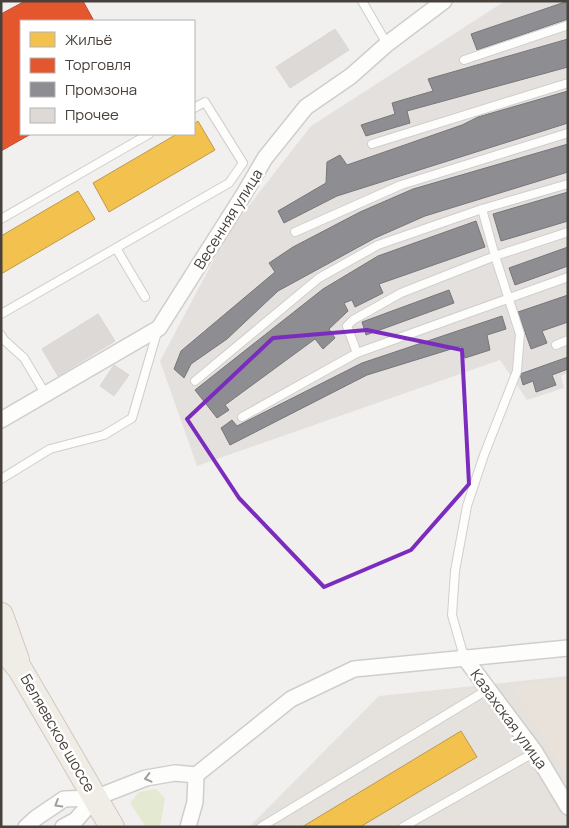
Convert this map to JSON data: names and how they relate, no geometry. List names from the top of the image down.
{
  "streets": {
    "main road": ["Беляевское шоссе"],
    "street": ["Весенняя улица", "Казахская улица"]
  },
  "legend": [
    "Жильё",
    "Торговля",
    "Промзона",
    "Прочее"
  ]
}
